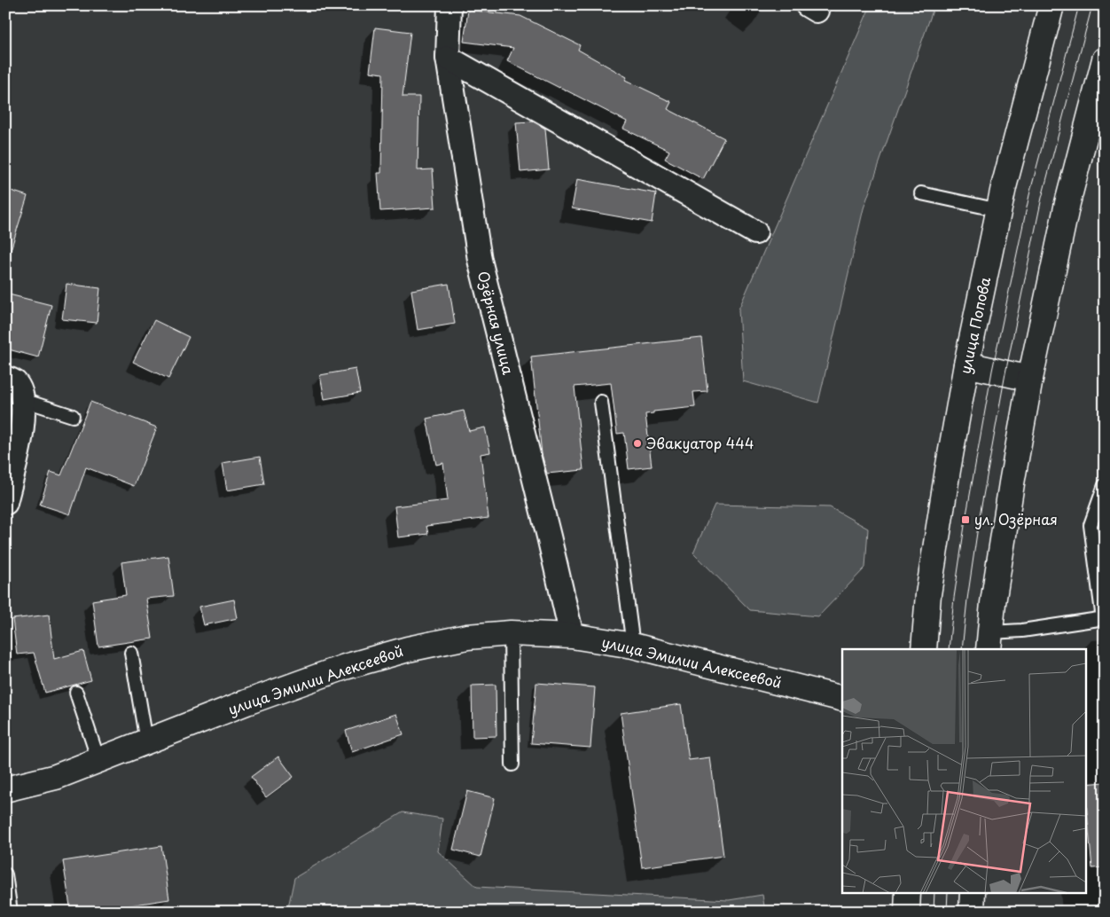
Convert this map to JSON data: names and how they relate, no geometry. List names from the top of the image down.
{
  "streets": {
    "main road": ["улица Попова", "улица Эмилии Алексеевой"],
    "street": ["Озёрная улица"]
  },
  "crossings": [
    ["Озёрная улица", "улица Эмилии Алексеевой"]
  ],
  "places": {
    "other": ["Эвакуатор 444"],
    "transit": ["ул. Озёрная"]
  }
}
